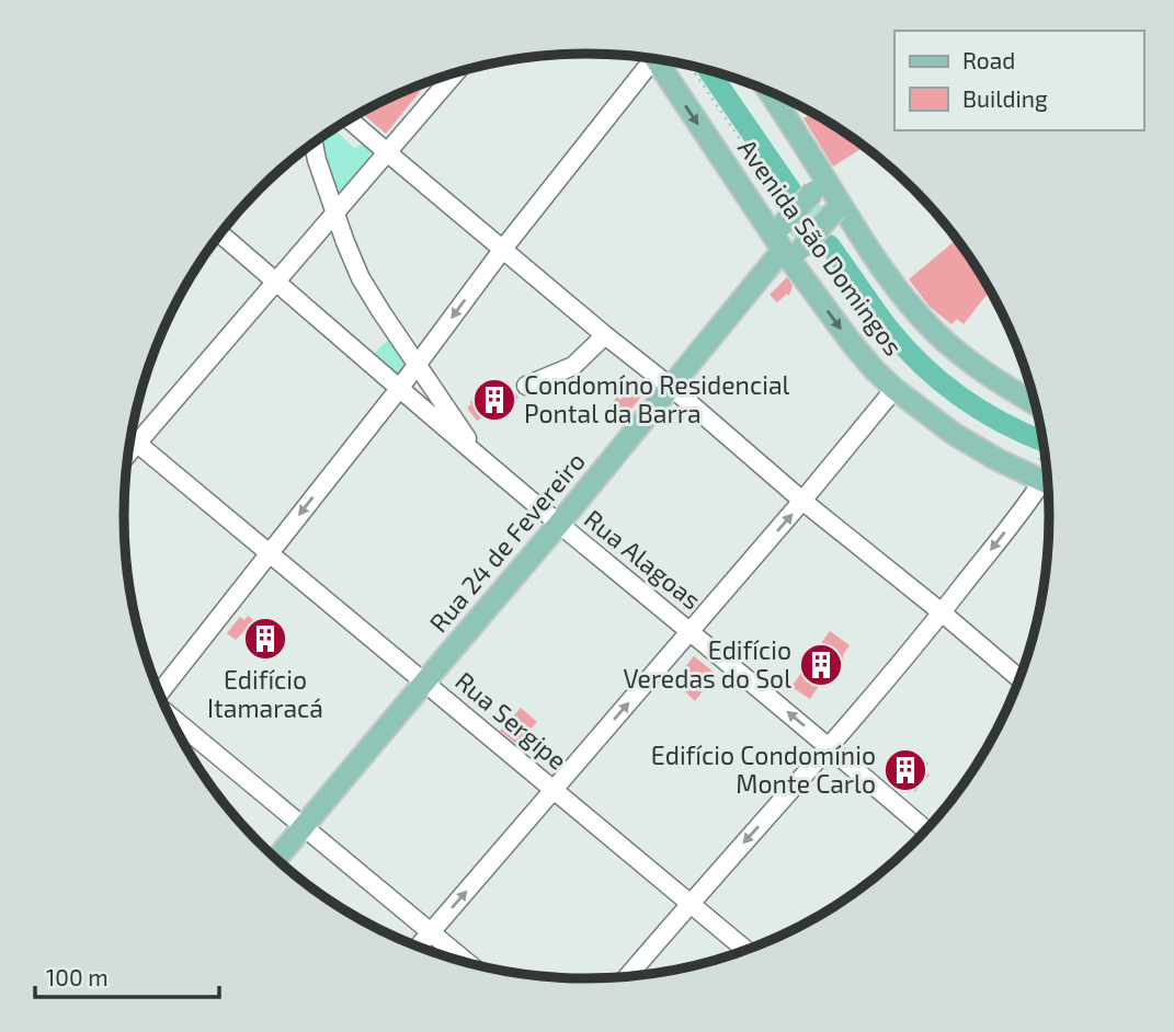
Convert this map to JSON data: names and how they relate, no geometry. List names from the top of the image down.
{
  "streets": {
    "main road": ["Avenida São Domingos", "Rua 24 de Fevereiro"],
    "street": ["Rua Alagoas", "Rua Sergipe"]
  },
  "crossings": [
    ["Avenida São Domingos", "Rua 24 de Fevereiro"],
    ["Rua 24 de Fevereiro", "Rua Alagoas"],
    ["Rua 24 de Fevereiro", "Rua Sergipe"]
  ],
  "places": {
    "building": [
      "Condomíno Residencial Pontal da Barra",
      "Edifício Itamaracá",
      "Edifício Veredas do Sol",
      "Edifício Condomínio Monte Carlo"
    ]
  },
  "legend": ["Road", "Building"],
  "scale_bar": "100 m"
}
